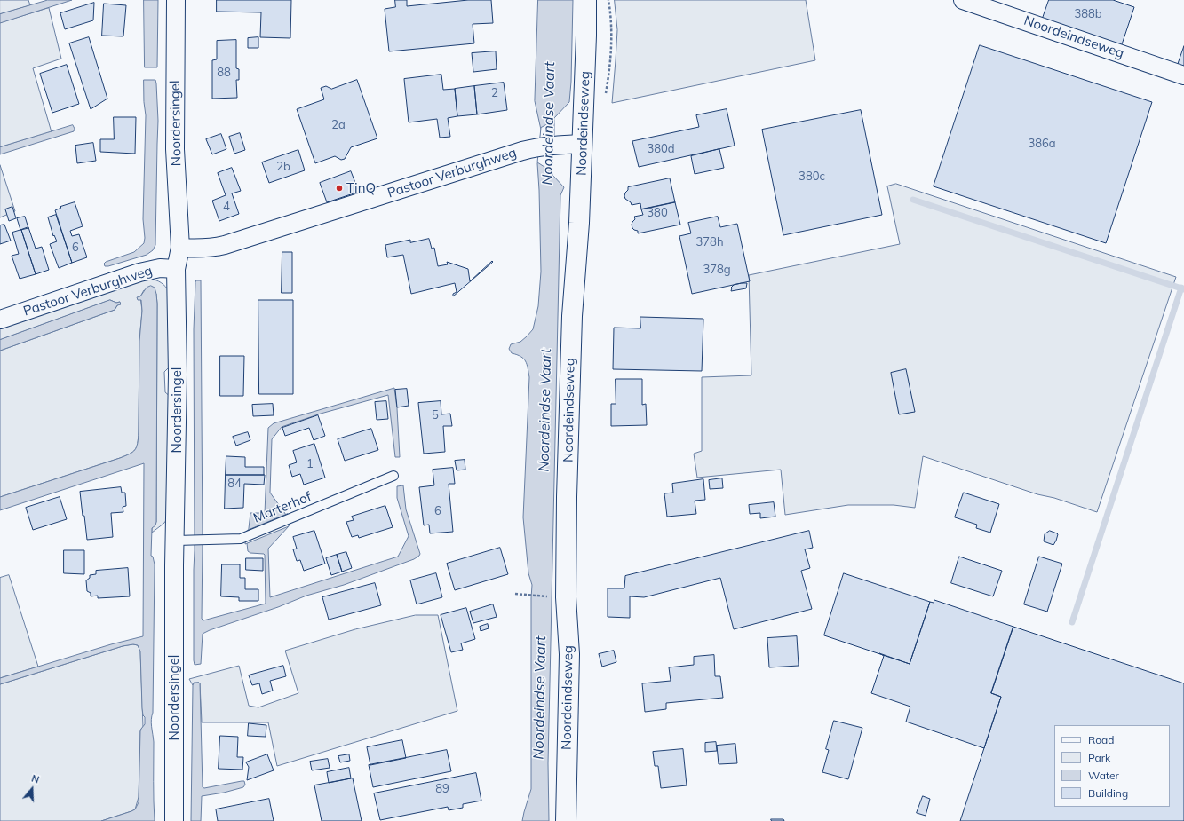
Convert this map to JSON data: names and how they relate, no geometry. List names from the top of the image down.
{
  "streets": {
    "street": ["Noordeindseweg", "Noordersingel", "Pastoor Verburghweg"],
    "lane": ["Marterhof"]
  },
  "crossings": [
    ["Noordeindseweg", "Pastoor Verburghweg"],
    ["Noordersingel", "Pastoor Verburghweg"],
    ["Noordersingel", "Marterhof"]
  ],
  "water": ["Noordeindse Vaart"],
  "places": ["TinQ"],
  "house_numbers": [
    "388b",
    "88",
    "2",
    "2a",
    "386a",
    "380d",
    "2b",
    "380c",
    "4",
    "380",
    "378h",
    "6",
    "378g",
    "5",
    "1",
    "84",
    "6",
    "89"
  ],
  "legend": [
    "Road",
    "Park",
    "Water",
    "Building"
  ],
  "north": "top"
}
